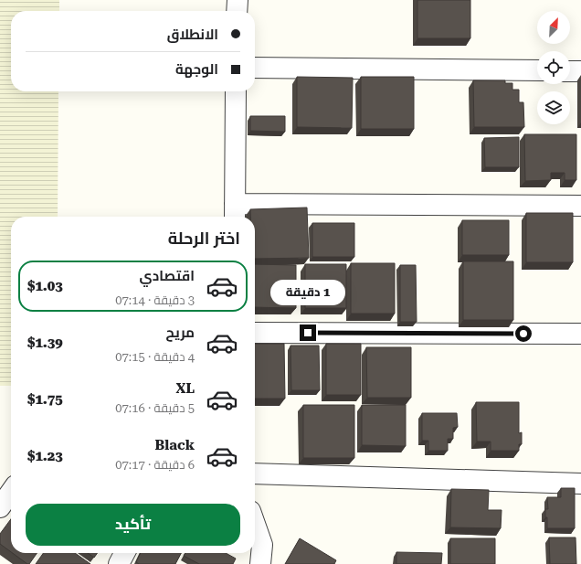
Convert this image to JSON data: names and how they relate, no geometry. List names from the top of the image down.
{
  "north": "top right",
  "page": {
    "banner": ["الانطلاق", "الوجهة"],
    "heading": "اختر الرحلة",
    "list": [
      {
        "name": "اقتصادي",
        "note": "3 دقيقة · 07:14",
        "value": "$1.03"
      },
      {
        "name": "مريح",
        "note": "4 دقيقة · 07:15",
        "value": "$1.39"
      },
      {
        "name": "XL",
        "note": "5 دقيقة · 07:16",
        "value": "$1.75"
      },
      {
        "name": "Black",
        "note": "6 دقيقة · 07:17",
        "value": "$1.23"
      }
    ],
    "bubble": "1 دقيقة",
    "buttons": "تأكيد"
  }
}
